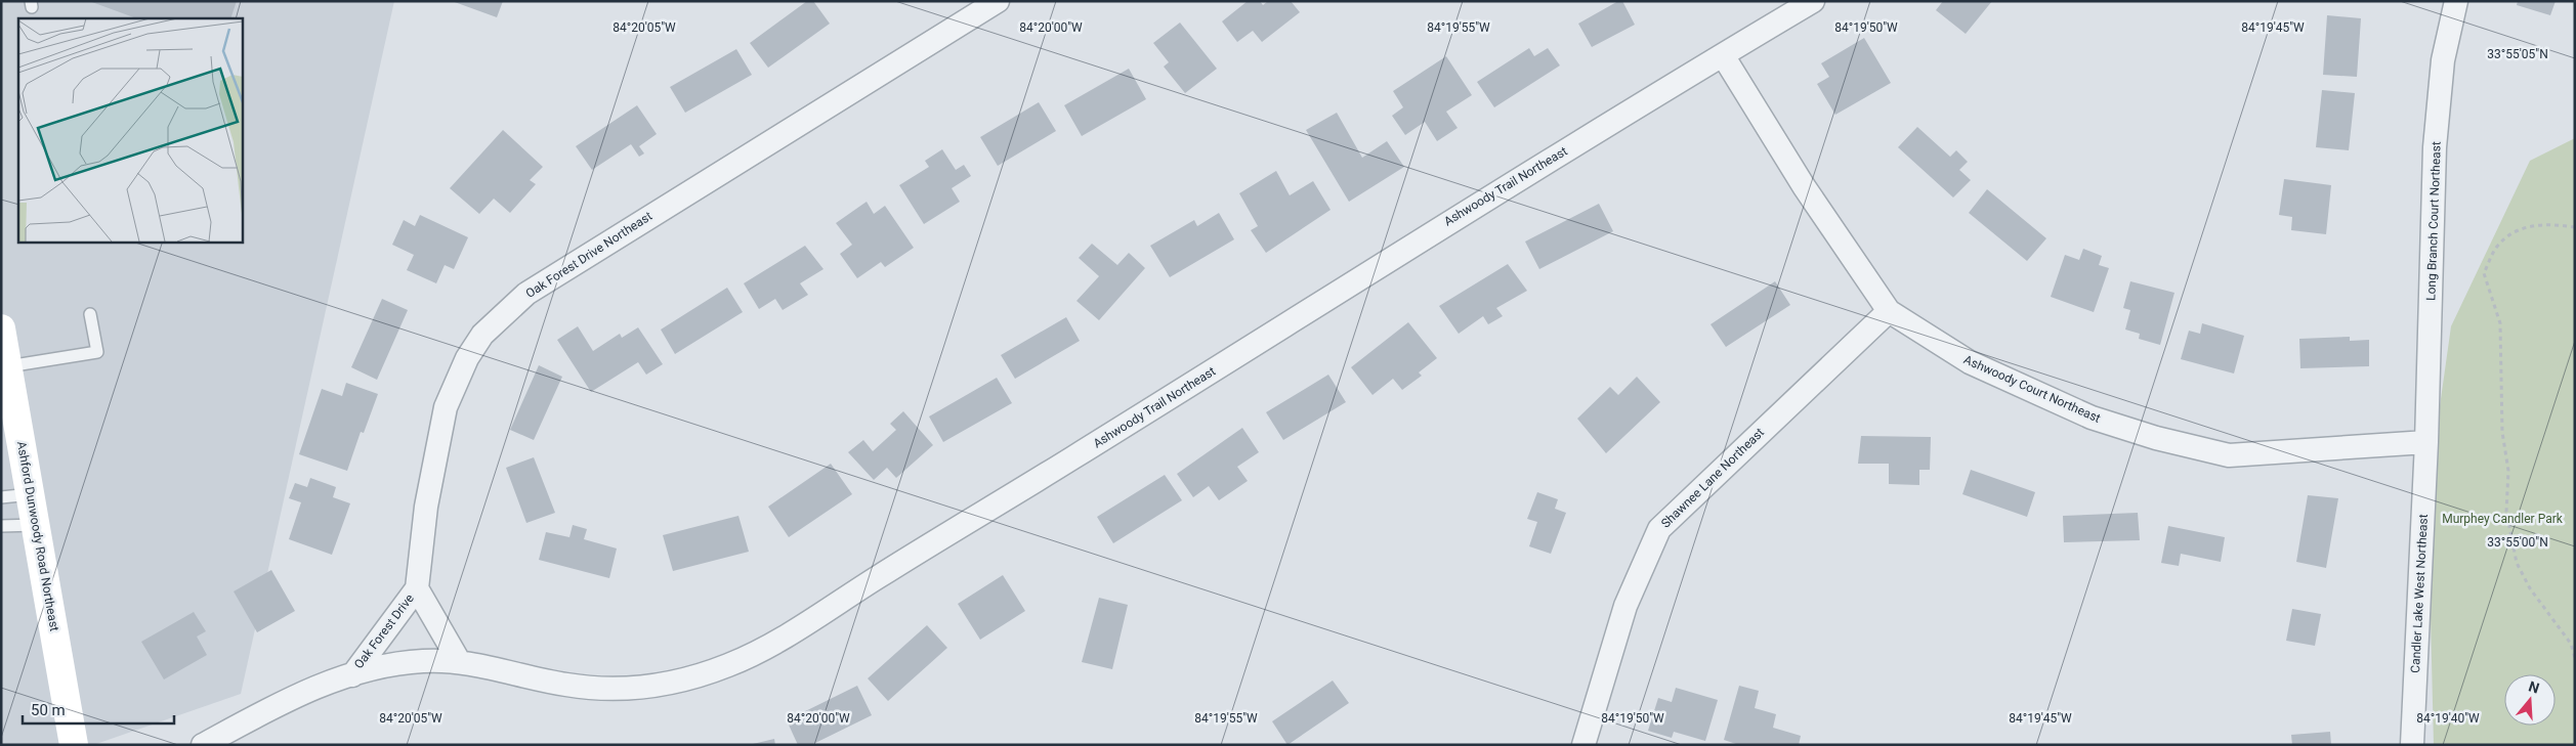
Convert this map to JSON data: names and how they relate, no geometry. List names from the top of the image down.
{
  "streets": {
    "main road": ["Ashford Dunwoody Road Northeast"],
    "street": [
      "Ashwoody Trail Northeast",
      "Long Branch Court Northeast",
      "Oak Forest Drive Northeast",
      "Ashwoody Court Northeast",
      "Shawnee Lane Northeast",
      "Candler Lake West Northeast",
      "Oak Forest Drive"
    ]
  },
  "crossings": [
    ["Ashwoody Trail Northeast", "Ashwoody Court Northeast"],
    ["Long Branch Court Northeast", "Ashwoody Court Northeast"],
    ["Long Branch Court Northeast", "Candler Lake West Northeast"],
    ["Oak Forest Drive Northeast", "Oak Forest Drive"],
    ["Ashwoody Court Northeast", "Shawnee Lane Northeast"],
    ["Ashwoody Court Northeast", "Candler Lake West Northeast"]
  ],
  "parks": ["Murphey Candler Park"],
  "scale_bar": "50 m",
  "north": "top",
  "coordinates": [
    "84°20'05\"W",
    "84°20'00\"W",
    "84°19'55\"W",
    "84°19'50\"W",
    "84°19'45\"W",
    "33°55'05\"N",
    "33°55'00\"N",
    "84°19'40\"W"
  ]
}
